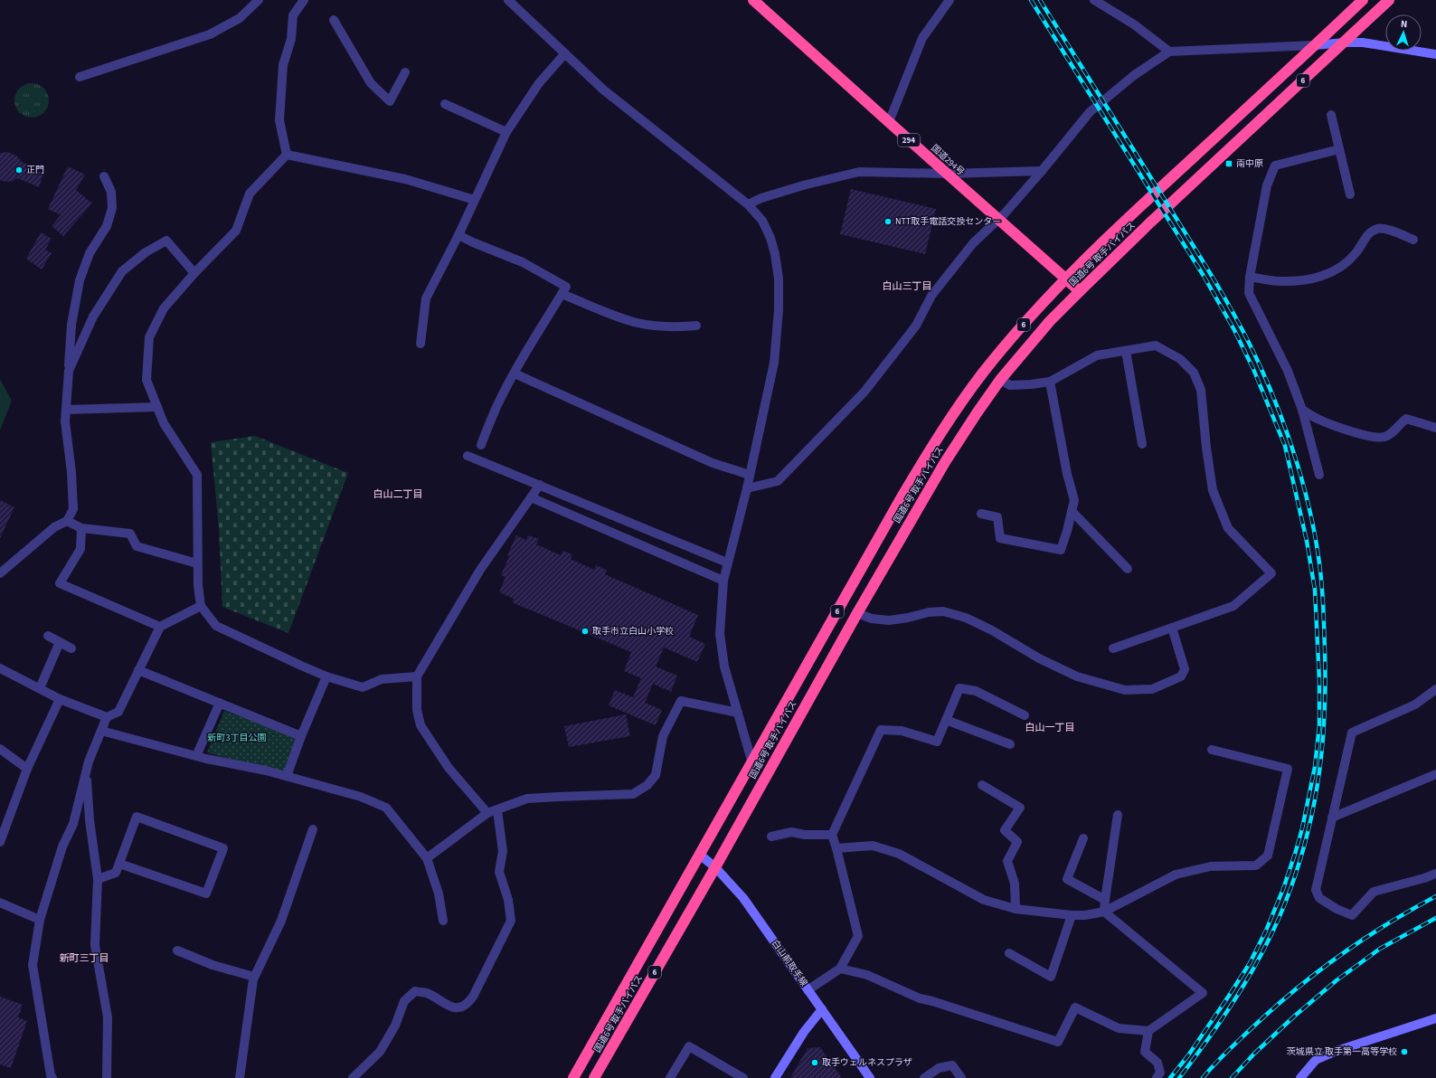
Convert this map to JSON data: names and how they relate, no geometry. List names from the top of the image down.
{
  "streets": {
    "highway": [
      "6",
      "294",
      "国道294号",
      "国道6号 取手バイパス"
    ],
    "street": ["白山前取手線"]
  },
  "crossings": [
    ["国道294号", "国道6号 取手バイパス"],
    ["国道6号 取手バイパス", "白山前取手線"]
  ],
  "districts": [
    "白山三丁目",
    "白山二丁目",
    "白山一丁目",
    "新町三丁目"
  ],
  "parks": ["新町3丁目公園"],
  "places": {
    "transit": ["南中原"],
    "other": [
      "正門",
      "NTT取手電話交換センター",
      "取手市立白山小学校",
      "茨城県立 取手第一高等学校",
      "取手ウェルネスプラザ"
    ]
  },
  "north": "top"
}
